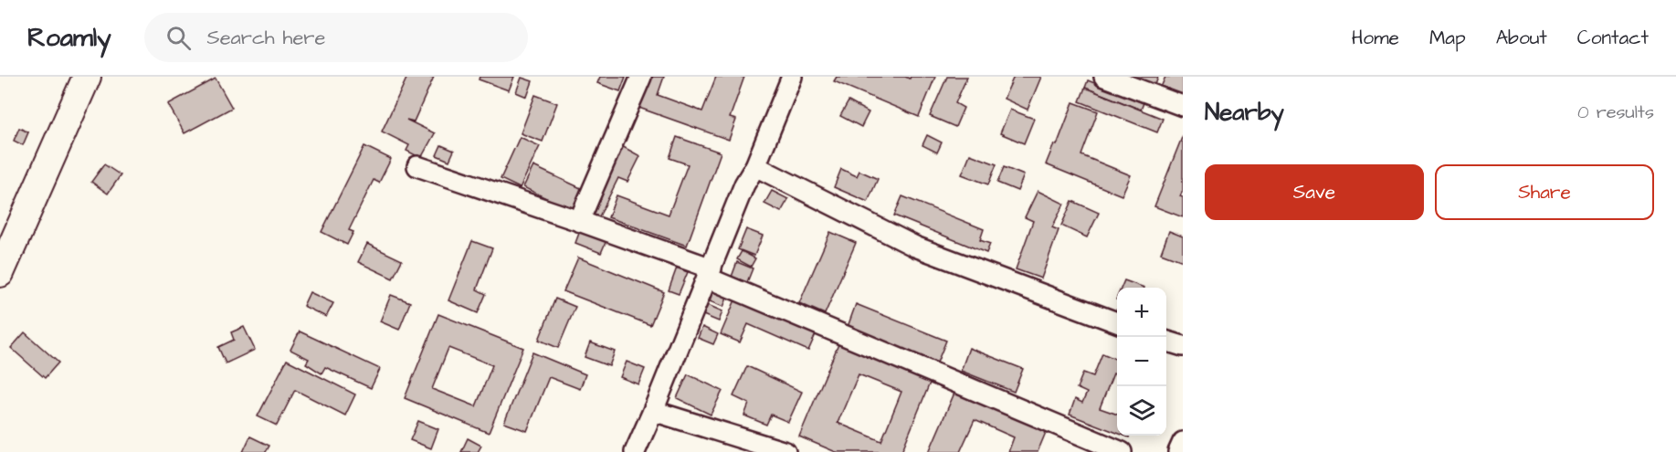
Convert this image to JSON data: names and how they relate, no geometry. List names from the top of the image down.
{
  "page": {
    "header": "Roamly",
    "search": "Search here",
    "nav": [
      "Home",
      "Map",
      "About",
      "Contact"
    ],
    "heading": ["Nearby", "0 results"],
    "buttons": ["Save", "Share"],
    "map_buttons": ["+", "−"]
  }
}
